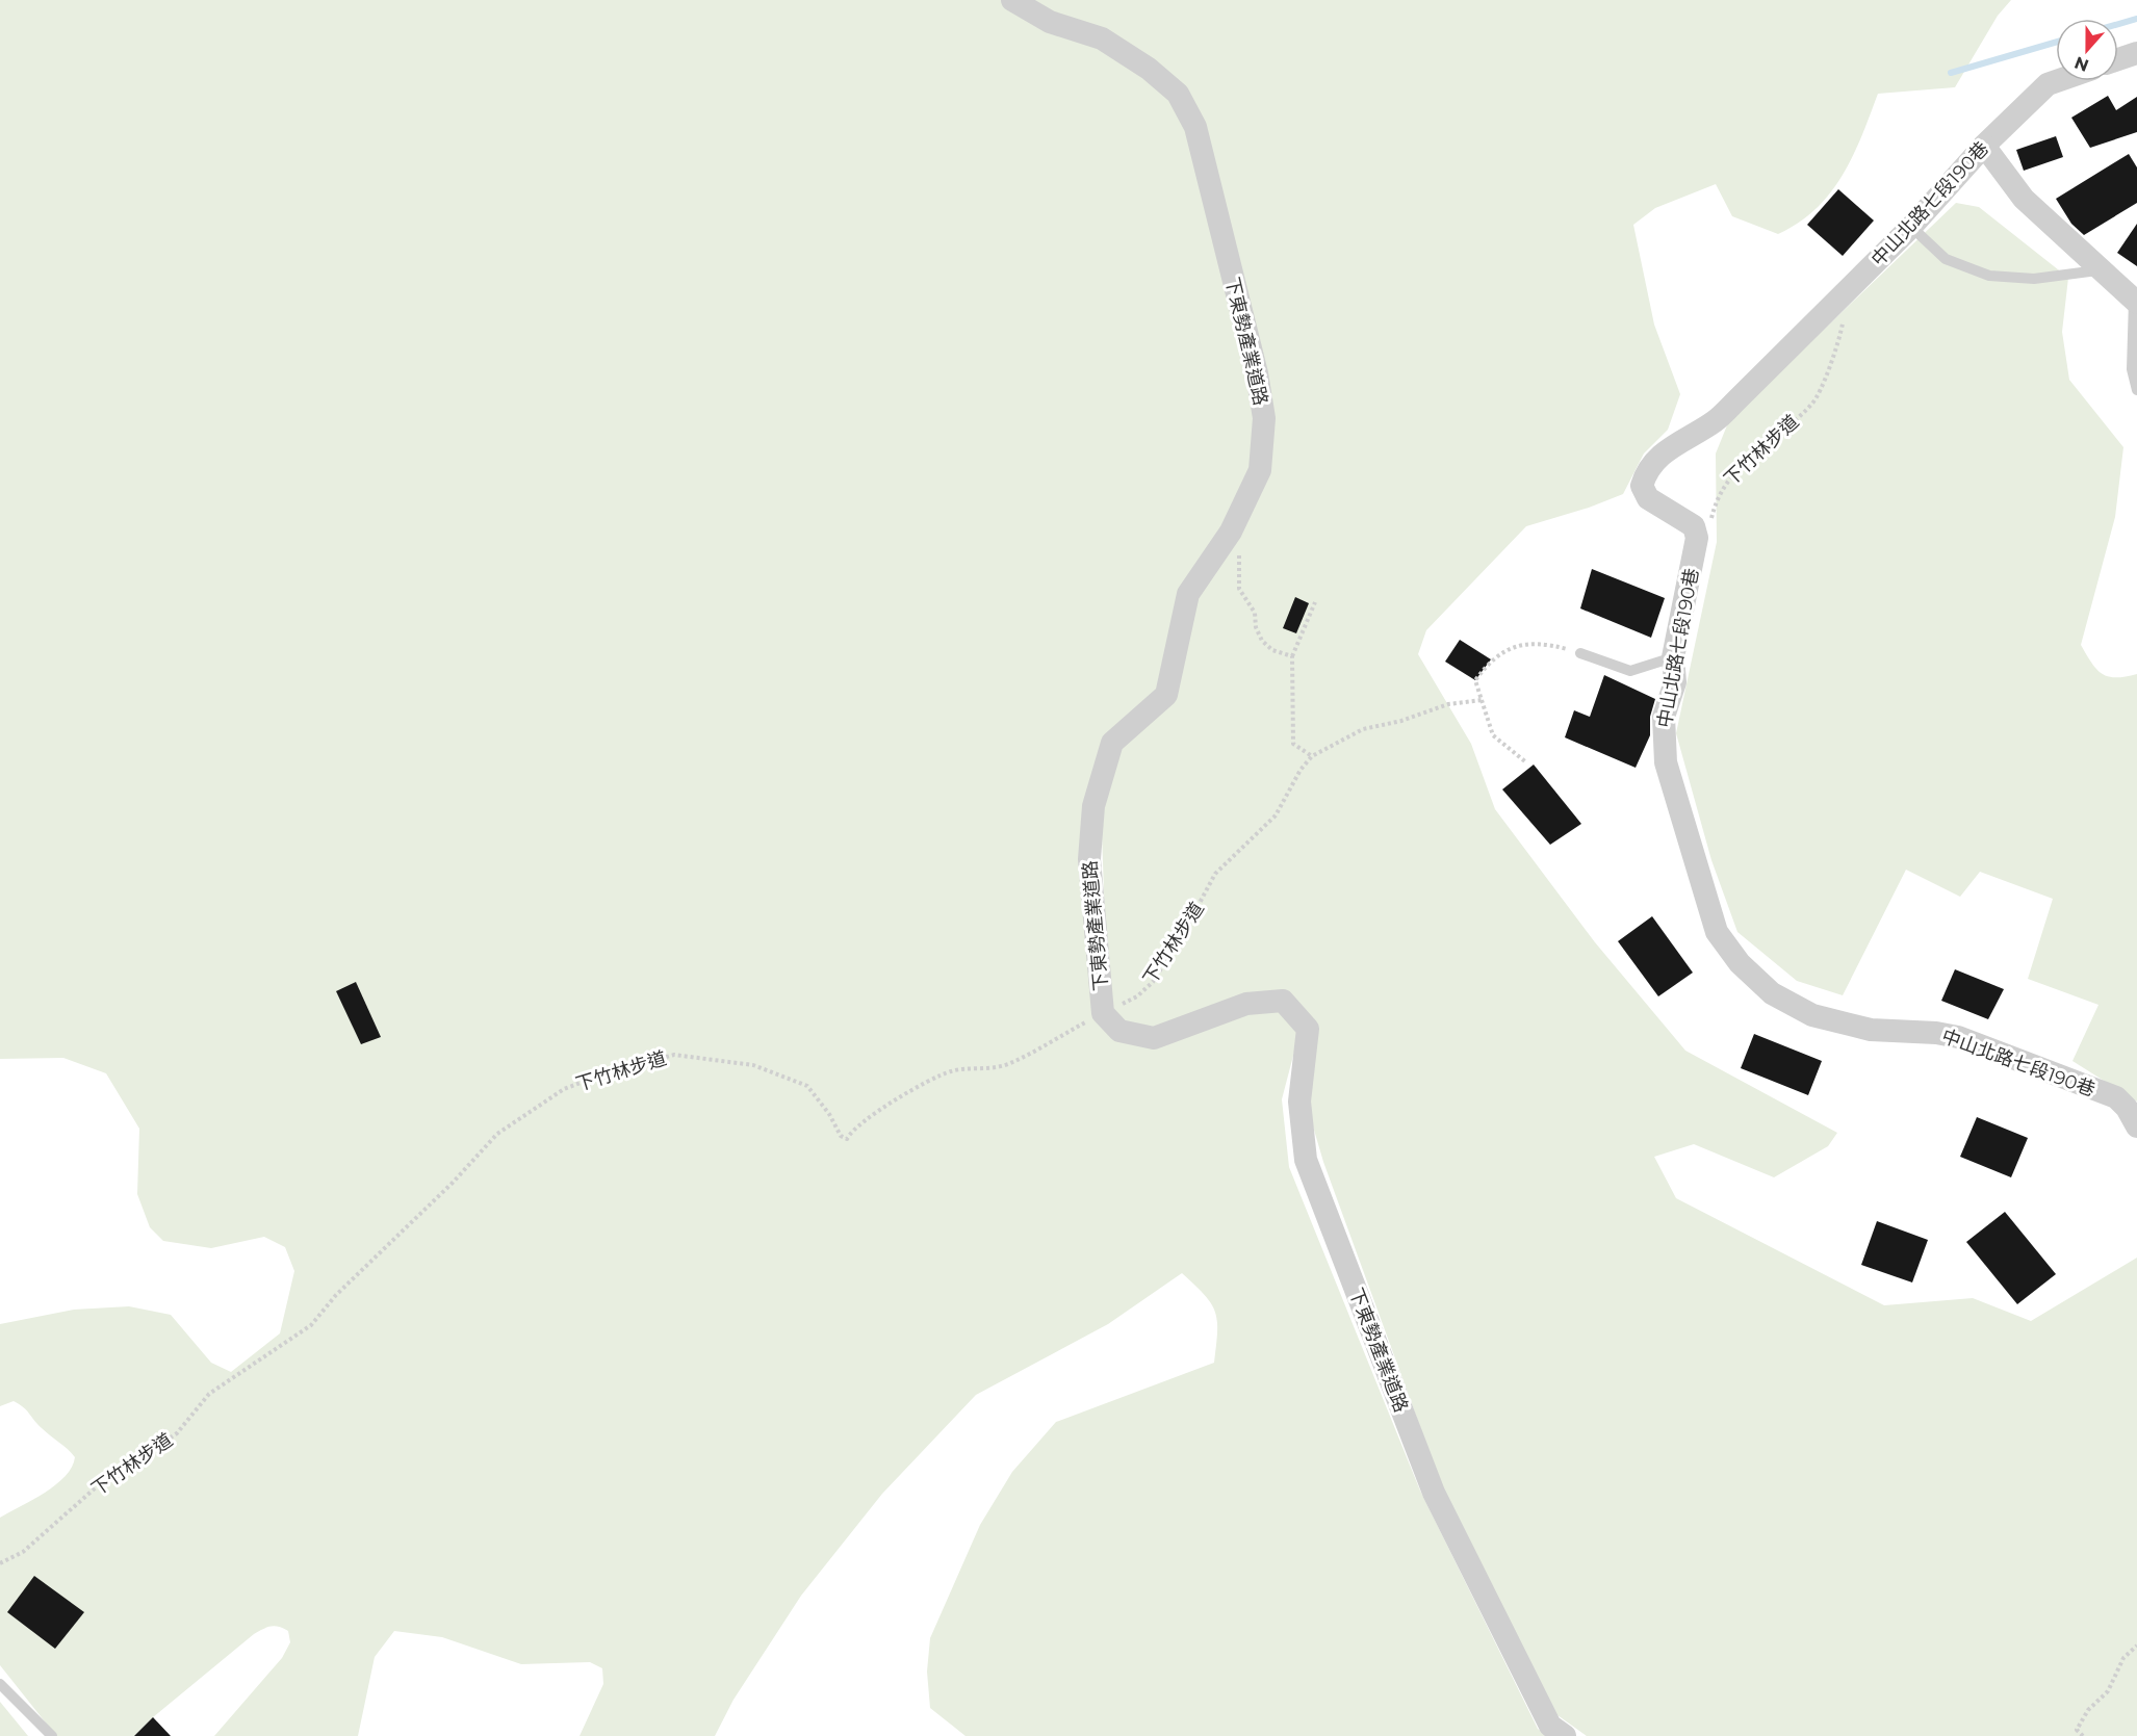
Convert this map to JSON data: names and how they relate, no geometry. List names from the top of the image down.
{
  "streets": {
    "street": ["中山北路七段190巷", "下東勢產業道路"],
    "path": ["下竹林步道"]
  },
  "crossings": [
    ["下東勢產業道路", "下竹林步道"]
  ],
  "north": "bottom"
}
